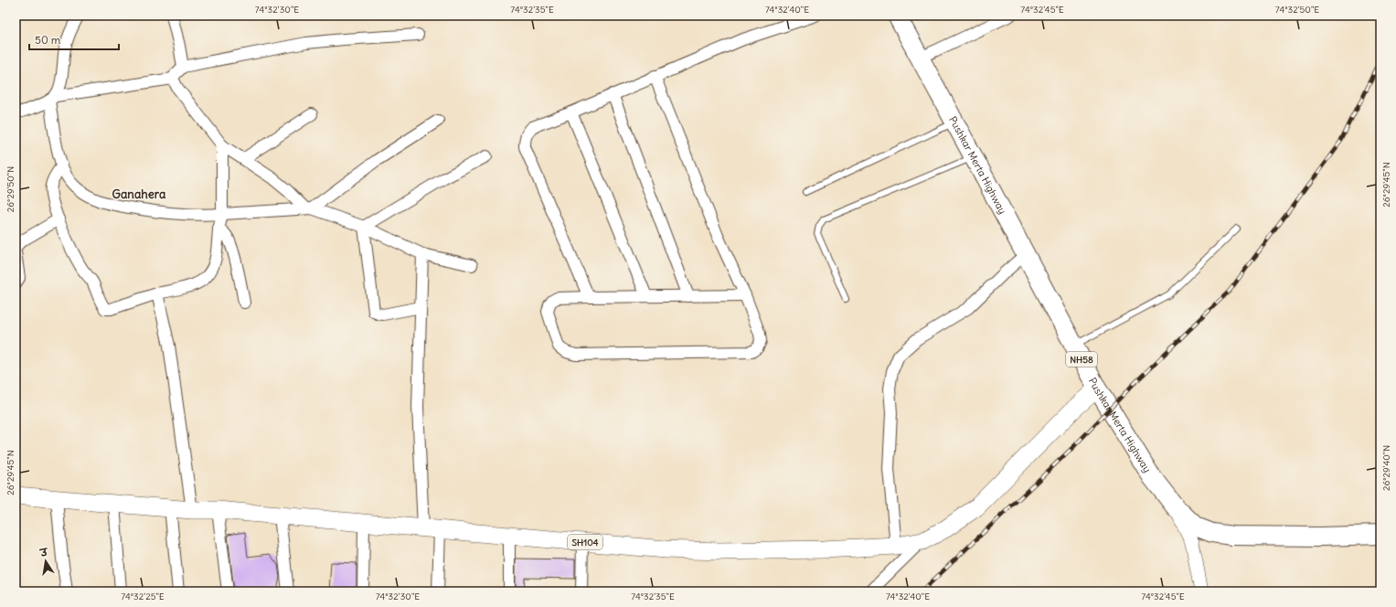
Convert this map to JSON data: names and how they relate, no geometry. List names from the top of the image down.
{
  "streets": {
    "highway": ["Pushkar Merta Highway", "NH58"],
    "main road": ["SH104"]
  },
  "crossings": [
    ["Pushkar Merta Highway", "SH104"]
  ],
  "districts": ["Ganahera"],
  "scale_bar": "50 m",
  "north": "top",
  "coordinates": [
    "74°32'30\"E",
    "74°32'35\"E",
    "74°32'40\"E",
    "74°32'45\"E",
    "74°32'50\"E",
    "26°29'45\"N",
    "26°29'50\"N",
    "26°29'40\"N",
    "74°32'25\"E"
  ]
}
